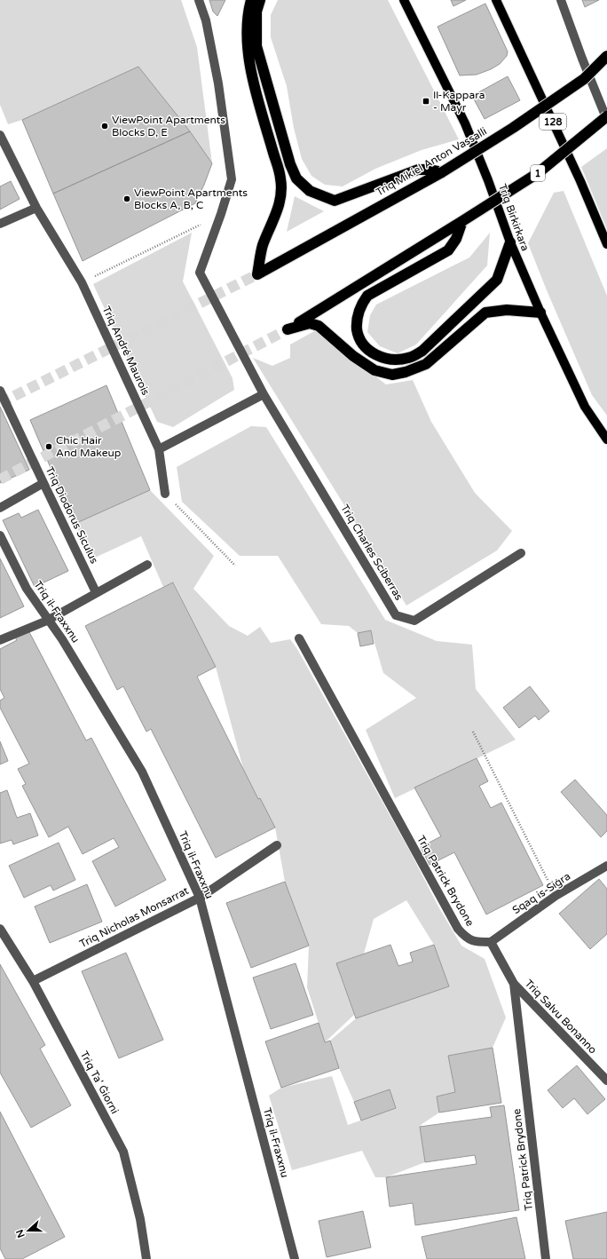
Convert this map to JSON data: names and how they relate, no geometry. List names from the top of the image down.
{
  "streets": {
    "highway": ["Triq Mikiel Anton Vassalli", "1"],
    "main road": ["128", "Triq Birkirkara"],
    "street": [
      "Triq André Maurois",
      "Triq Diodorus Siculus",
      "Triq Charles Sciberras",
      "Triq il-Fraxxnu",
      "Triq Patrick Brydone",
      "Sqaq is-Siġra",
      "Triq Nicholas Monsarrat",
      "Triq Salvu Bonanno",
      "Triq Ta' Ġiorni"
    ]
  },
  "crossings": [
    ["Triq il-Fraxxnu", "Triq Nicholas Monsarrat"],
    ["Triq Patrick Brydone", "Sqaq is-Siġra"],
    ["Triq Patrick Brydone", "Triq Salvu Bonanno"],
    ["Triq Nicholas Monsarrat", "Triq Ta' Ġiorni"]
  ],
  "places": {
    "transit": ["Il-Kappara - Mayr"],
    "other": ["ViewPoint Apartments Blocks D, E", "ViewPoint Apartments Blocks A, B, C", "Chic Hair And Makeup"]
  },
  "north": "left"
}
